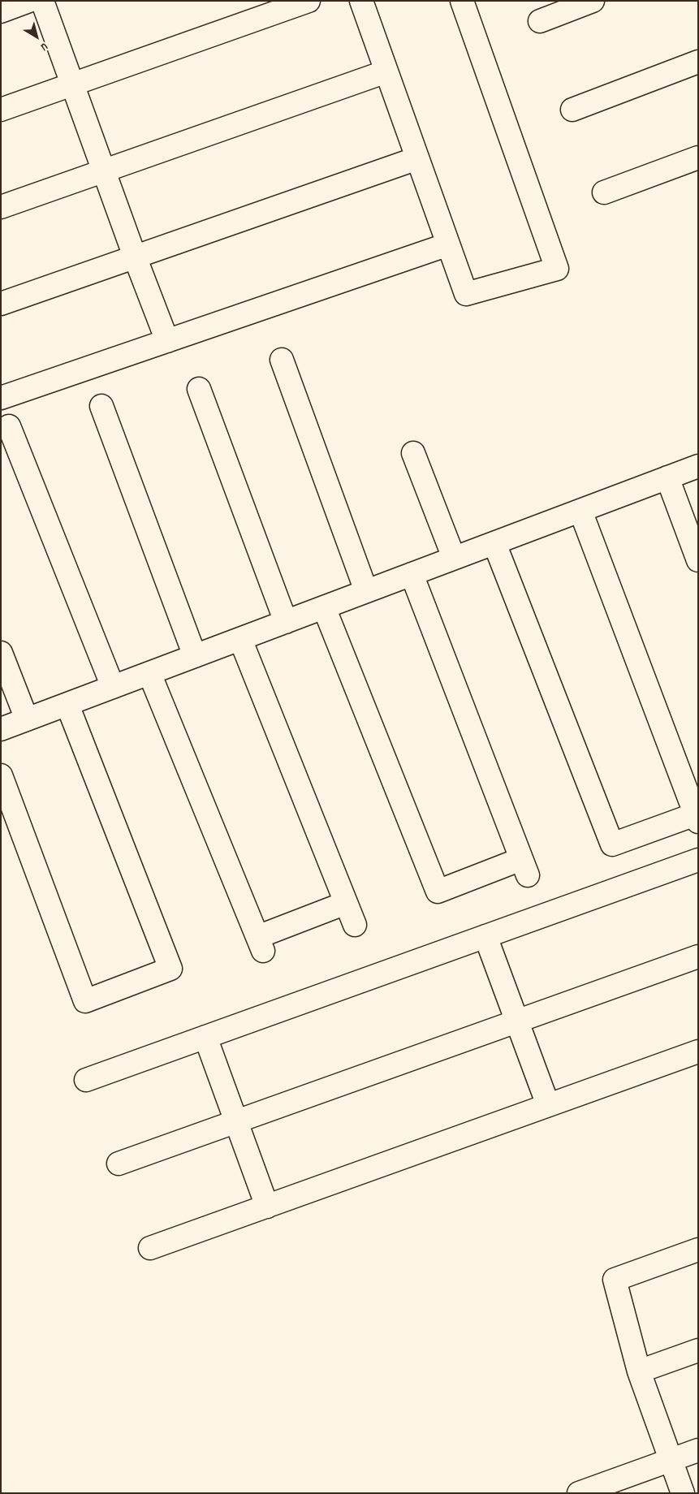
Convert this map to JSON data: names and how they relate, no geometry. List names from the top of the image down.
{
  "north": "bottom right"
}
